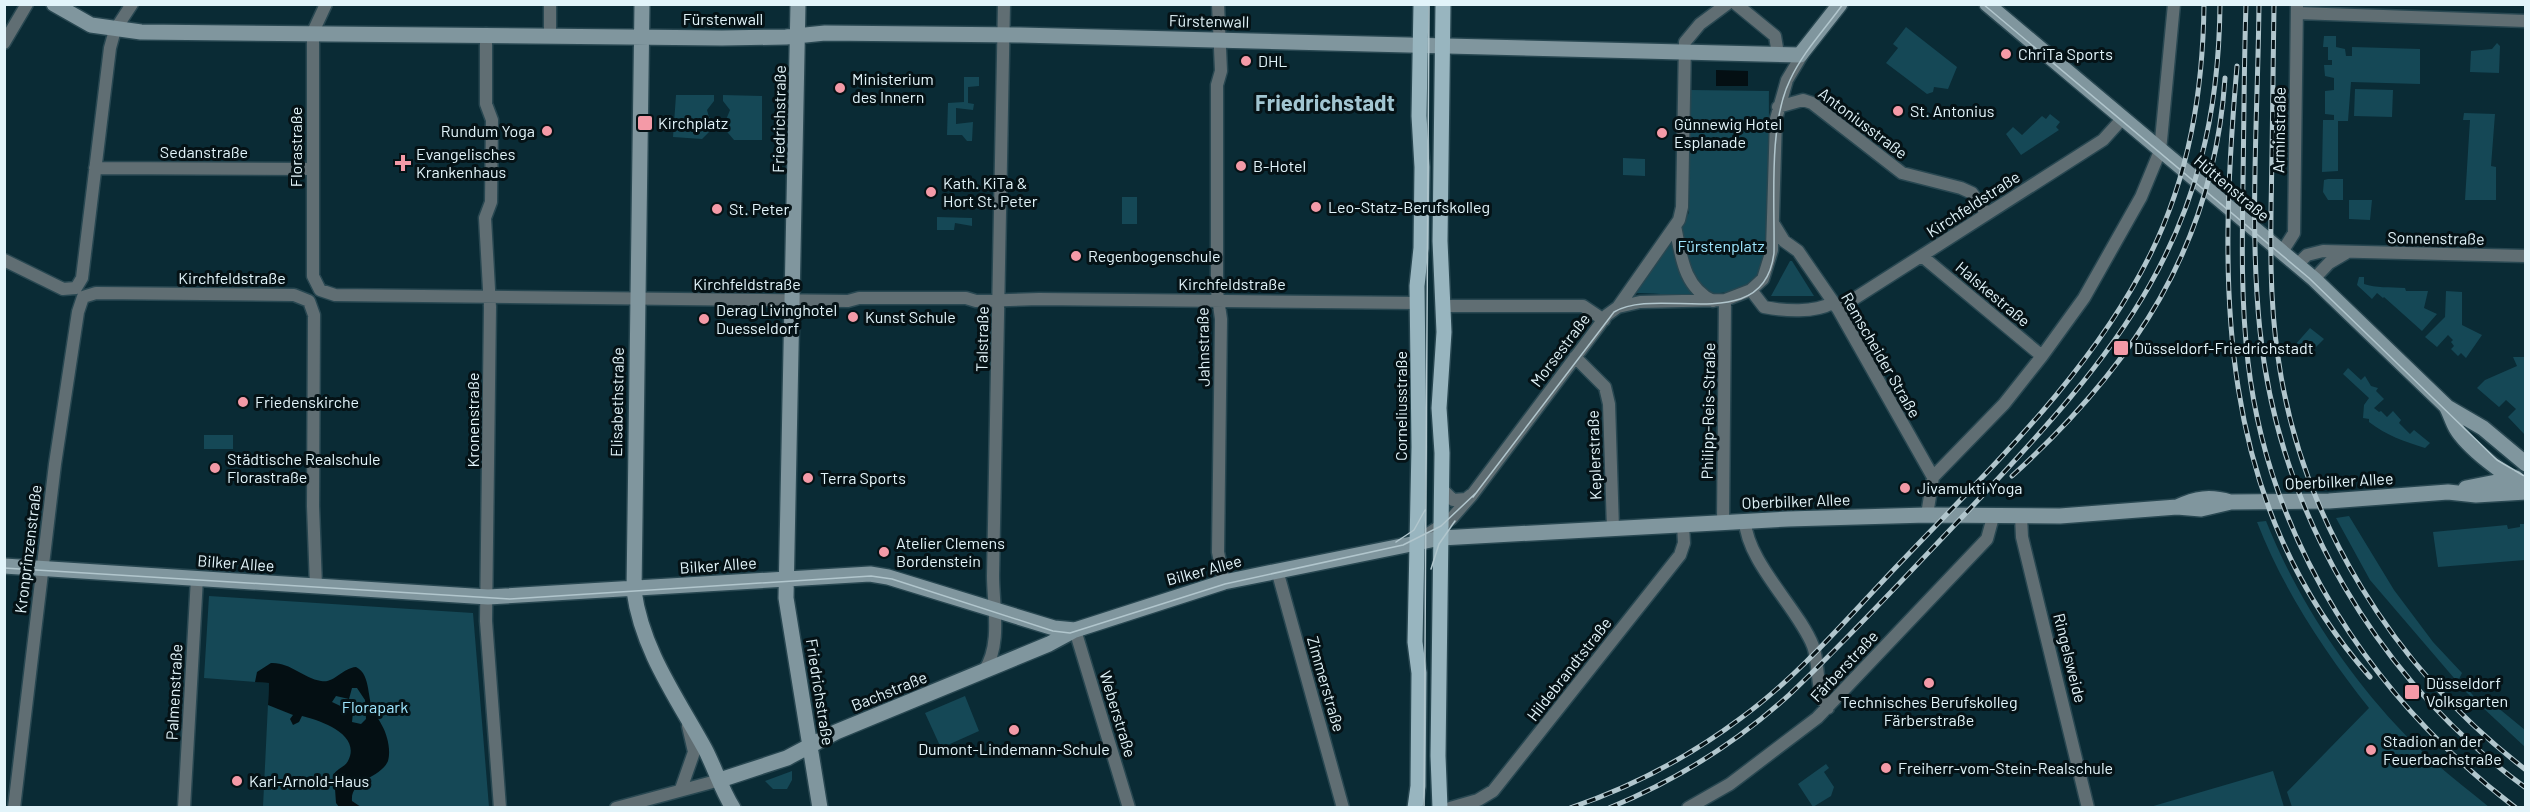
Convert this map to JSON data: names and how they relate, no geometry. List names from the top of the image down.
{
  "streets": {
    "main road": [
      "Fürstenwall",
      "Friedrichstraße",
      "Hüttenstraße",
      "Elisabethstraße",
      "Corneliusstraße",
      "Oberbilker Allee",
      "Bilker Allee",
      "Bachstraße"
    ],
    "street": [
      "Antoniusstraße",
      "Arminstraße",
      "Florastraße",
      "Sedanstraße",
      "Kirchfeldstraße",
      "Sonnenstraße",
      "Halskestraße",
      "Talstraße",
      "Jahnstraße",
      "Morsestraße",
      "Remscheider Straße",
      "Philipp-Reis-Straße",
      "Kronenstraße",
      "Keplerstraße",
      "Kronprinzenstraße",
      "Ringelsweide",
      "Färberstraße",
      "Hildebrandtstraße",
      "Zimmerstraße",
      "Palmenstraße",
      "Weberstraße"
    ]
  },
  "crossings": [
    ["Fürstenwall", "Friedrichstraße"],
    ["Fürstenwall", "Florastraße"],
    ["Fürstenwall", "Talstraße"],
    ["Fürstenwall", "Jahnstraße"],
    ["Fürstenwall", "Elisabethstraße"],
    ["Fürstenwall", "Corneliusstraße"],
    ["Fürstenwall", "Kronenstraße"],
    ["Fürstenwall", "Kronprinzenstraße"],
    ["Friedrichstraße", "Kirchfeldstraße"],
    ["Friedrichstraße", "Bilker Allee"],
    ["Friedrichstraße", "Bachstraße"],
    ["Antoniusstraße", "Kirchfeldstraße"],
    ["Arminstraße", "Hüttenstraße"],
    ["Florastraße", "Sedanstraße"],
    ["Florastraße", "Kirchfeldstraße"],
    ["Sedanstraße", "Kronprinzenstraße"],
    ["Hüttenstraße", "Kirchfeldstraße"],
    ["Hüttenstraße", "Sonnenstraße"],
    ["Hüttenstraße", "Oberbilker Allee"],
    ["Kirchfeldstraße", "Halskestraße"],
    ["Kirchfeldstraße", "Talstraße"],
    ["Kirchfeldstraße", "Jahnstraße"],
    ["Kirchfeldstraße", "Remscheider Straße"],
    ["Kirchfeldstraße", "Elisabethstraße"],
    ["Kirchfeldstraße", "Corneliusstraße"],
    ["Kirchfeldstraße", "Kronenstraße"],
    ["Kirchfeldstraße", "Kronprinzenstraße"],
    ["Talstraße", "Bilker Allee"],
    ["Talstraße", "Bachstraße"],
    ["Jahnstraße", "Bilker Allee"],
    ["Morsestraße", "Keplerstraße"],
    ["Morsestraße", "Oberbilker Allee"],
    ["Elisabethstraße", "Bilker Allee"],
    ["Elisabethstraße", "Bachstraße"],
    ["Corneliusstraße", "Oberbilker Allee"],
    ["Corneliusstraße", "Bilker Allee"],
    ["Philipp-Reis-Straße", "Oberbilker Allee"],
    ["Kronenstraße", "Bilker Allee"],
    ["Keplerstraße", "Oberbilker Allee"],
    ["Oberbilker Allee", "Bilker Allee"],
    ["Oberbilker Allee", "Ringelsweide"],
    ["Oberbilker Allee", "Färberstraße"],
    ["Oberbilker Allee", "Hildebrandtstraße"],
    ["Kronprinzenstraße", "Bilker Allee"],
    ["Bilker Allee", "Zimmerstraße"],
    ["Bilker Allee", "Bachstraße"],
    ["Bilker Allee", "Palmenstraße"],
    ["Bilker Allee", "Weberstraße"],
    ["Bachstraße", "Weberstraße"]
  ],
  "districts": ["Friedrichstadt"],
  "parks": ["Fürstenplatz", "Florapark"],
  "places": {
    "other": [
      "ChriTa Sports",
      "DHL",
      "Ministerium des Innern",
      "St. Antonius",
      "Rundum Yoga",
      "Günnewig Hotel Esplanade",
      "B-Hotel",
      "Kath. KiTa & Hort St. Peter",
      "Leo-Statz-Berufskolleg",
      "St. Peter",
      "Regenbogenschule",
      "Kunst Schule",
      "Derag Livinghotel Duesseldorf",
      "Friedenskirche",
      "Städtische Realschule Florastraße",
      "Terra Sports",
      "Jivamukti Yoga",
      "Atelier Clemens Bordenstein",
      "Technisches Berufskolleg Färberstraße",
      "Dumont-Lindemann-Schule",
      "Stadion an der Feuerbachstraße",
      "Freiherr-vom-Stein-Realschule",
      "Karl-Arnold-Haus"
    ],
    "transit": ["Kirchplatz", "Düsseldorf-Friedrichstadt", "Düsseldorf Volksgarten"],
    "health": ["Evangelisches Krankenhaus"]
  }
}
